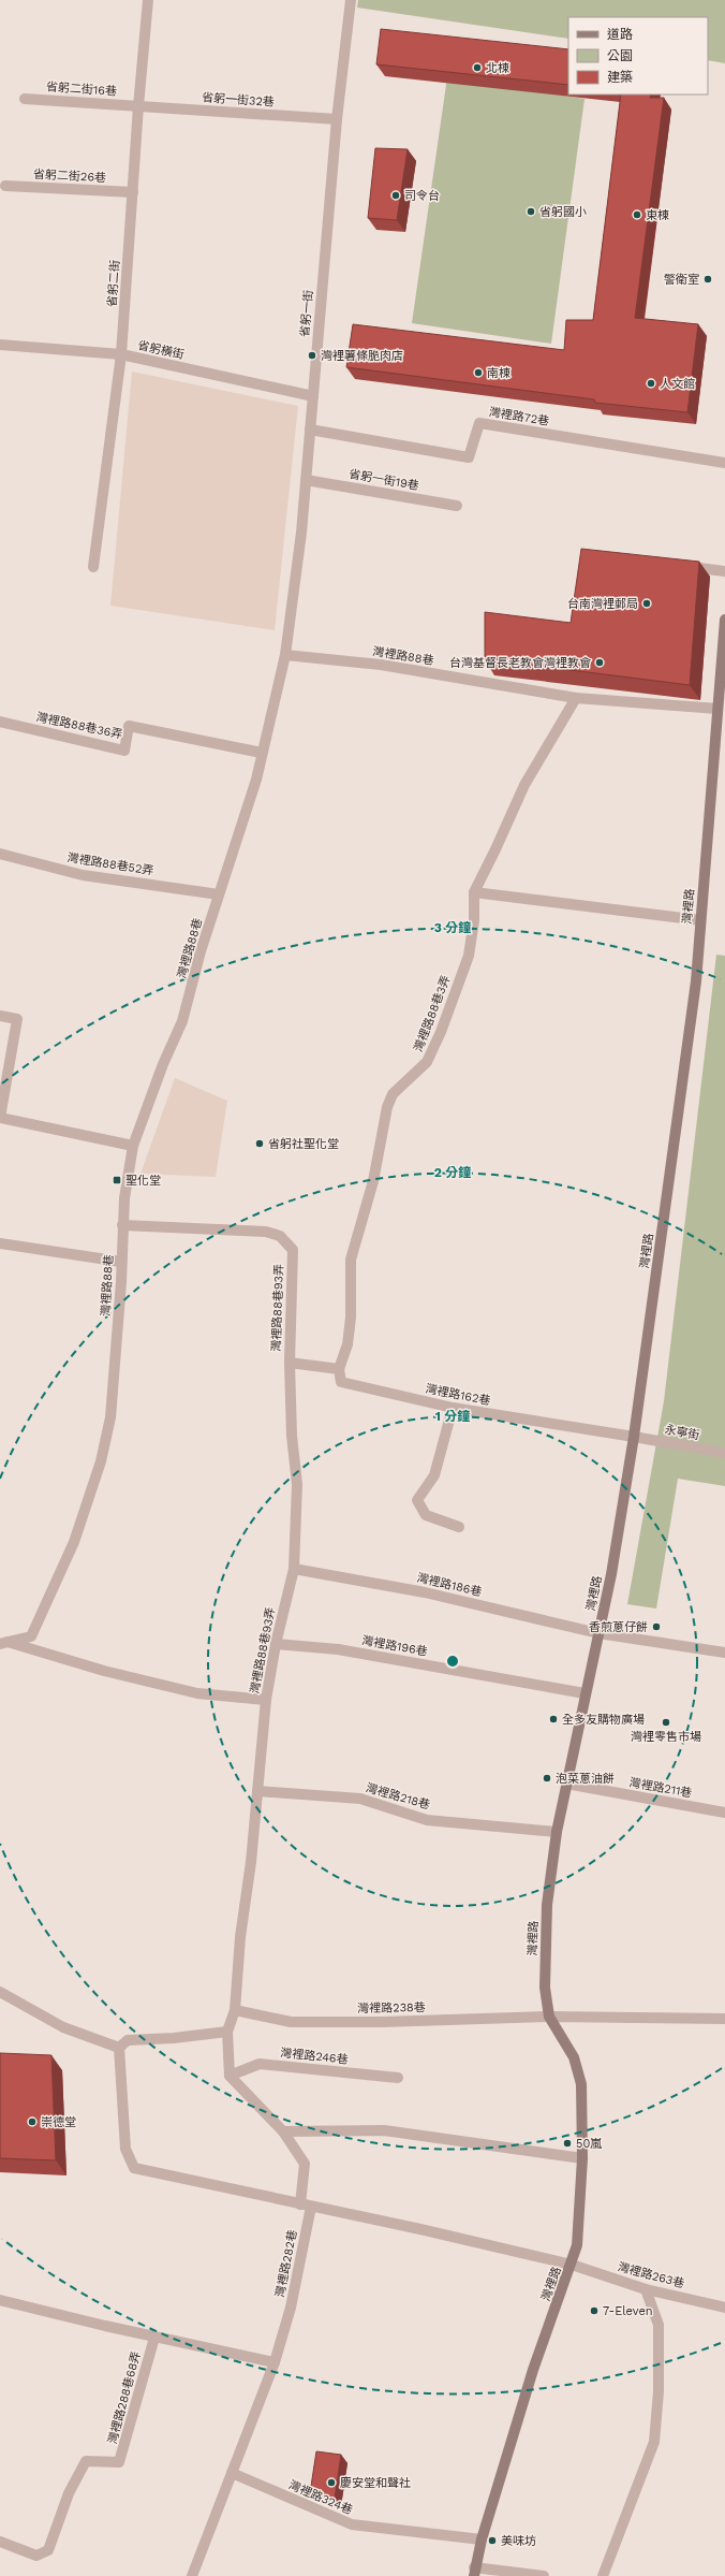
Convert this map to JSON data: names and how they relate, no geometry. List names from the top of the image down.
{
  "streets": {
    "street": [
      "省躬二街16巷",
      "省躬一街32巷",
      "省躬二街26巷",
      "省躬二街",
      "省躬一街",
      "省躬橫街",
      "灣裡路72巷",
      "省躬一街19巷",
      "灣裡路88巷",
      "灣裡路88巷36弄",
      "灣裡路88巷52弄",
      "灣裡路",
      "灣裡路88巷3弄",
      "灣裡路88巷93弄",
      "灣裡路162巷",
      "永寧街",
      "灣裡路186巷",
      "灣裡路196巷",
      "灣裡路211巷",
      "灣裡路218巷",
      "灣裡路238巷",
      "灣裡路246巷",
      "灣裡路282巷",
      "灣裡路263巷",
      "灣裡路288巷68弄",
      "灣裡路324巷"
    ]
  },
  "crossings": [
    ["省躬二街16巷", "省躬一街32巷"],
    ["省躬二街16巷", "省躬二街"],
    ["省躬一街32巷", "省躬二街"],
    ["省躬一街32巷", "省躬一街"],
    ["省躬二街26巷", "省躬二街"],
    ["省躬二街", "省躬橫街"],
    ["省躬一街", "省躬橫街"],
    ["省躬一街", "灣裡路72巷"],
    ["省躬一街", "省躬一街19巷"],
    ["省躬一街", "灣裡路88巷"],
    ["灣裡路88巷", "灣裡路88巷36弄"],
    ["灣裡路88巷", "灣裡路88巷52弄"],
    ["灣裡路88巷", "灣裡路"],
    ["灣裡路88巷", "灣裡路88巷3弄"],
    ["灣裡路88巷", "灣裡路88巷93弄"],
    ["灣裡路", "灣裡路162巷"],
    ["灣裡路", "永寧街"],
    ["灣裡路", "灣裡路186巷"],
    ["灣裡路", "灣裡路196巷"],
    ["灣裡路", "灣裡路211巷"],
    ["灣裡路", "灣裡路218巷"],
    ["灣裡路", "灣裡路238巷"],
    ["灣裡路", "灣裡路263巷"],
    ["灣裡路", "灣裡路324巷"],
    ["灣裡路88巷3弄", "灣裡路162巷"],
    ["灣裡路88巷93弄", "灣裡路186巷"],
    ["灣裡路88巷93弄", "灣裡路196巷"],
    ["灣裡路88巷93弄", "灣裡路218巷"],
    ["灣裡路88巷93弄", "灣裡路238巷"],
    ["灣裡路88巷93弄", "灣裡路246巷"],
    ["灣裡路162巷", "永寧街"],
    ["灣裡路282巷", "灣裡路324巷"]
  ],
  "places": {
    "other": [
      "北棟",
      "司令台",
      "省躬國小",
      "東棟",
      "警衛室",
      "灣裡薯條脆肉店",
      "南棟",
      "人文館",
      "台南灣裡郵局",
      "台灣基督長老教會灣裡教會",
      "省躬社聖化堂",
      "香煎蔥仔餅",
      "全多友購物廣場",
      "灣裡零售市場",
      "泡菜蔥油餅",
      "崇德堂",
      "50嵐",
      "7-Eleven",
      "慶安堂和聲社",
      "美味坊"
    ],
    "transit": ["聖化堂"]
  },
  "legend": ["道路", "公園", "建築"],
  "rings": ["3 分鐘", "2 分鐘", "1 分鐘"]
}
